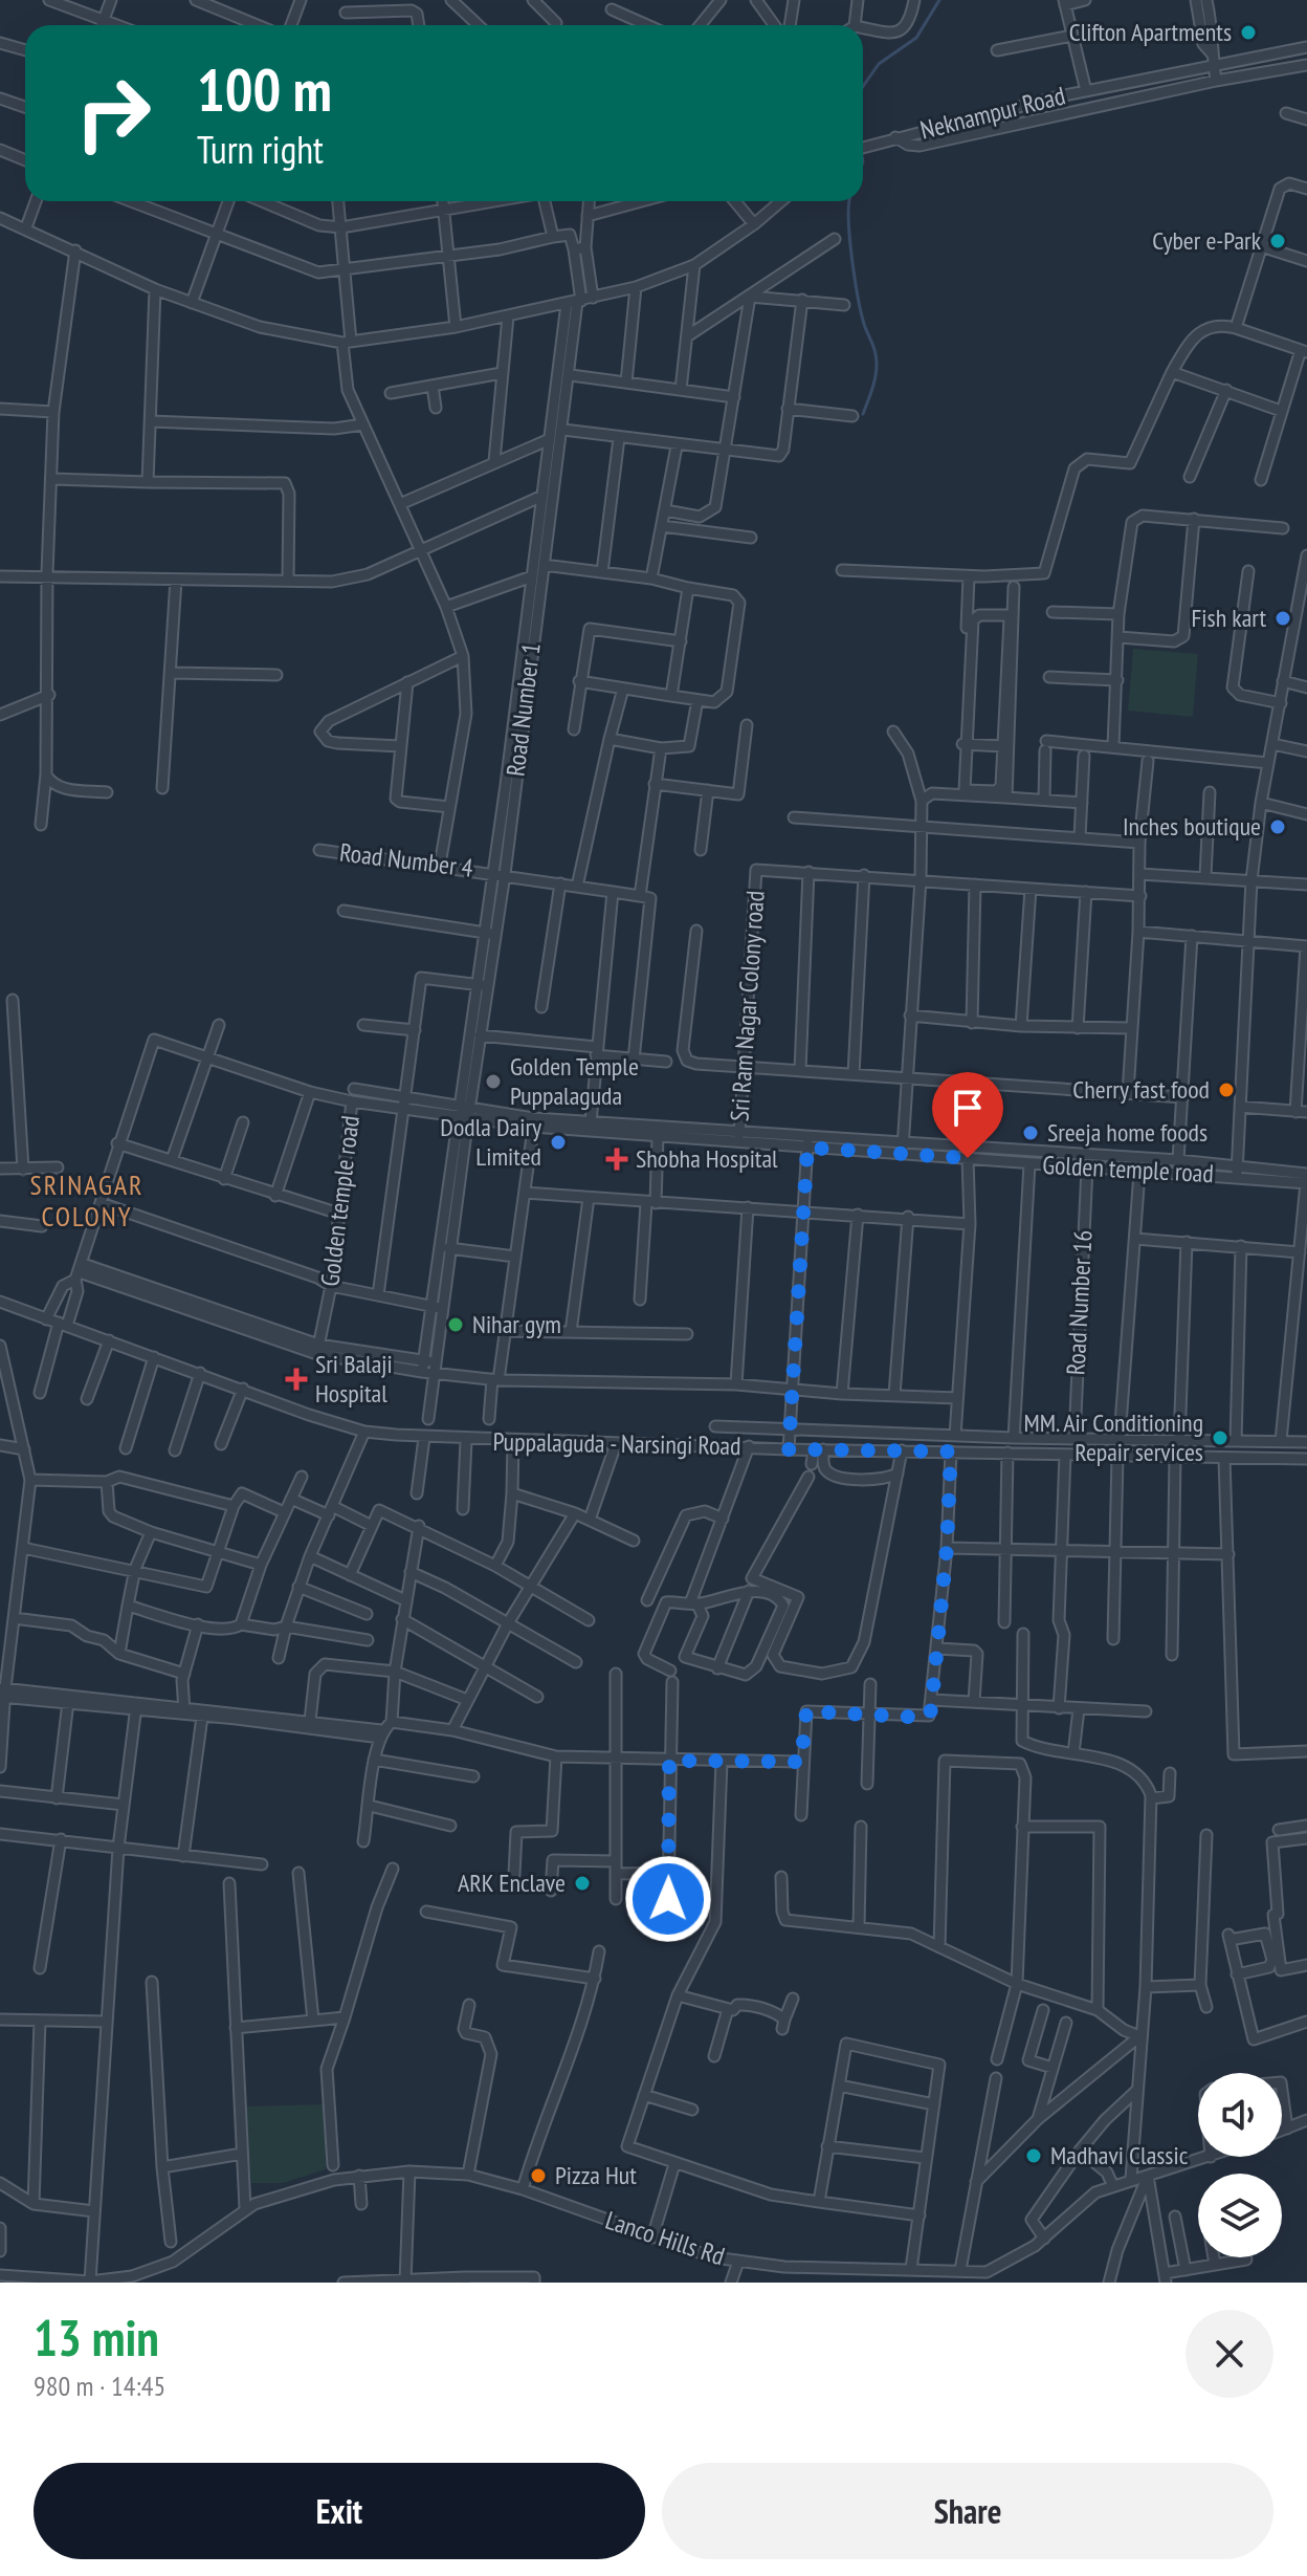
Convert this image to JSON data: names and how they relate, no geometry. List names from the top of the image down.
{
  "streets": {
    "street": [
      "Neknampur Road",
      "Road Number 1",
      "Road Number 4",
      "Sri Ram Nagar Colony road",
      "Golden temple road",
      "Road Number 16",
      "Puppalaguda - Narsingi Road",
      "Lanco Hills Rd"
    ]
  },
  "crossings": [
    ["Road Number 1", "Road Number 4"],
    ["Road Number 1", "Golden temple road"],
    ["Sri Ram Nagar Colony road", "Golden temple road"],
    ["Golden temple road", "Road Number 16"]
  ],
  "districts": ["SRINAGAR COLONY"],
  "places": {
    "other": [
      "Clifton Apartments",
      "Cyber e-Park",
      "Fish kart",
      "Inches boutique",
      "Golden Temple Puppalaguda",
      "Cherry fast food",
      "Sreeja home foods",
      "Dodla Dairy Limited",
      "Nihar gym",
      "MM. Air Conditioning Repair services",
      "ARK Enclave",
      "Madhavi Classic",
      "Pizza Hut"
    ],
    "health": ["Shobha Hospital", "Sri Balaji Hospital"]
  },
  "page": {
    "turn": ["100 m", "Turn right"],
    "heading": ["13 min", "980 m · 14:45"],
    "buttons": ["Exit", "Share"]
  }
}
